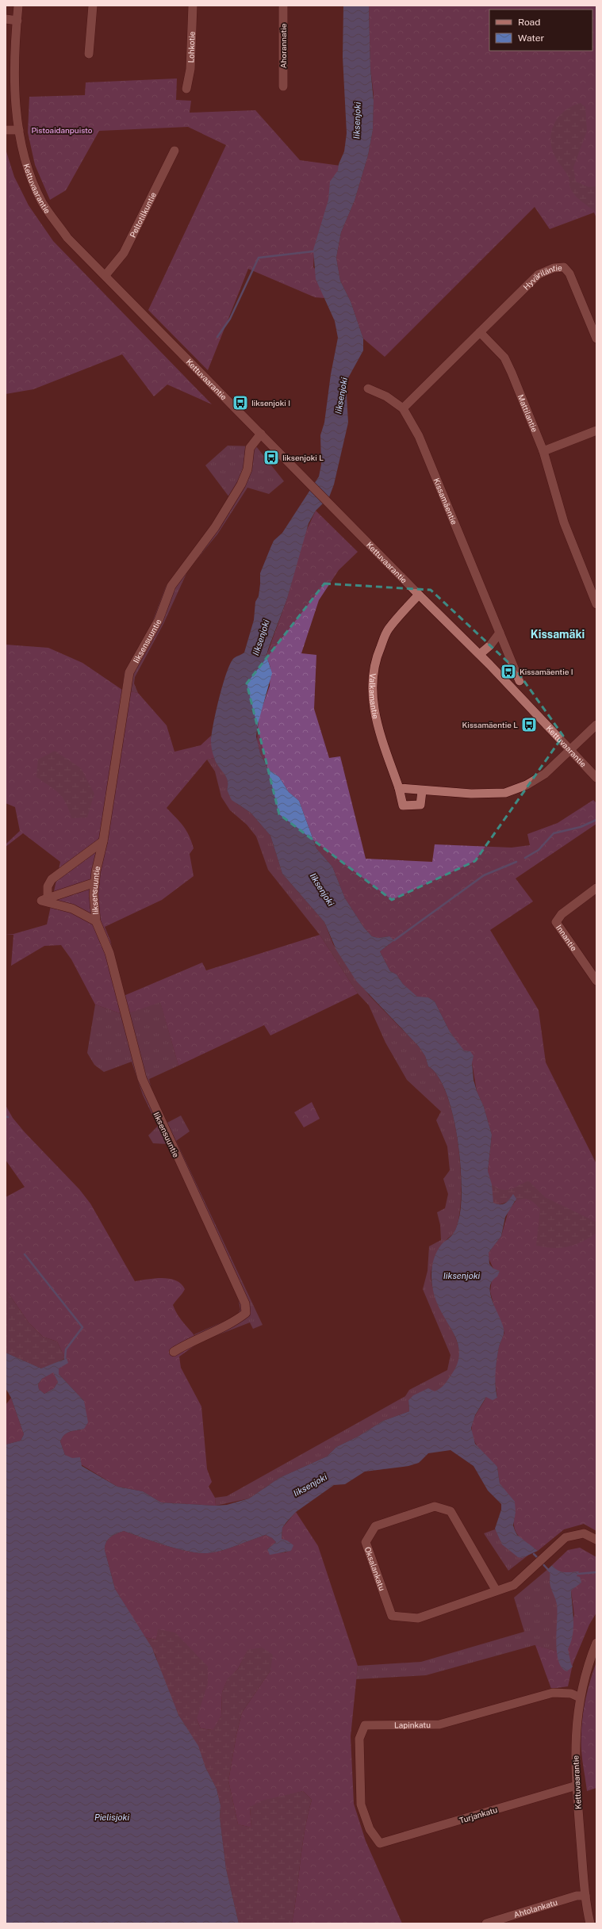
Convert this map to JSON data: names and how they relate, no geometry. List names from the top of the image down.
{
  "streets": {
    "street": [
      "Ahorannatie",
      "Lohkotie",
      "Kettuvaarantie",
      "Peltotilkuntie",
      "Hyväriläntie",
      "Mattilantie",
      "Kissamäentie",
      "Iiksensuuntie",
      "Valkamantie",
      "Innantie",
      "Oksalankatu",
      "Lapinkatu",
      "Turjankatu",
      "Ahtolankatu"
    ]
  },
  "crossings": [
    ["Kettuvaarantie", "Peltotilkuntie"],
    ["Kettuvaarantie", "Iiksensuuntie"],
    ["Kettuvaarantie", "Valkamantie"],
    ["Kettuvaarantie", "Lapinkatu"],
    ["Kettuvaarantie", "Turjankatu"],
    ["Kettuvaarantie", "Ahtolankatu"],
    ["Hyväriläntie", "Mattilantie"],
    ["Lapinkatu", "Turjankatu"]
  ],
  "districts": ["Kissamäki"],
  "water": ["Iiksenjoki", "Pielisjoki"],
  "parks": ["Pistoaidanpuisto"],
  "places": {
    "bus stop": [
      "Iiksenjoki I",
      "Iiksenjoki L",
      "Kissamäentie I",
      "Kissamäentie L"
    ]
  },
  "legend": ["Road", "Water"]
}
